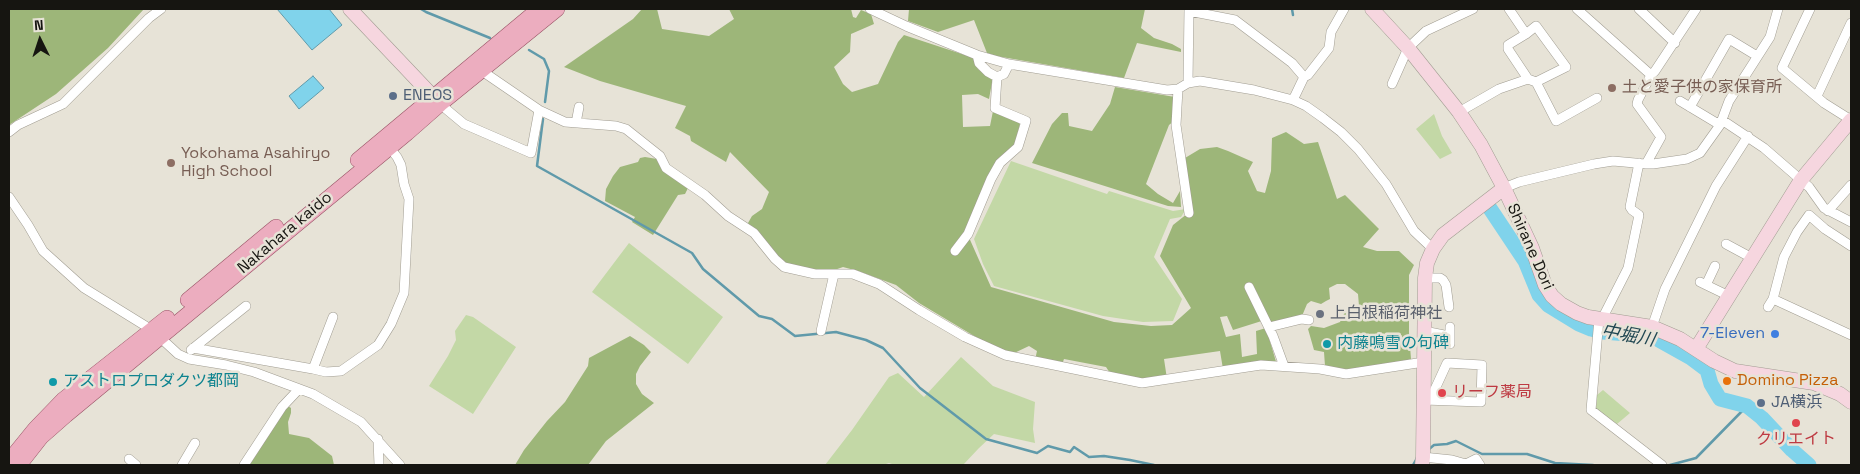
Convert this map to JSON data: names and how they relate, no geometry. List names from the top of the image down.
{
  "streets": {
    "main road": ["Nakahara kaido"],
    "street": ["Shirane Dori"]
  },
  "water": ["中堀川"],
  "places": [
    "土と愛子供の家保育所",
    "ENEOS",
    "Yokohama Asahiryo High School",
    "上白根稲荷神社",
    "7-Eleven",
    "内藤鳴雪の句碑",
    "Domino Pizza",
    "アストロプロダクツ都岡",
    "リーフ薬局",
    "JA横浜",
    "クリエイト"
  ],
  "north": "top"
}
